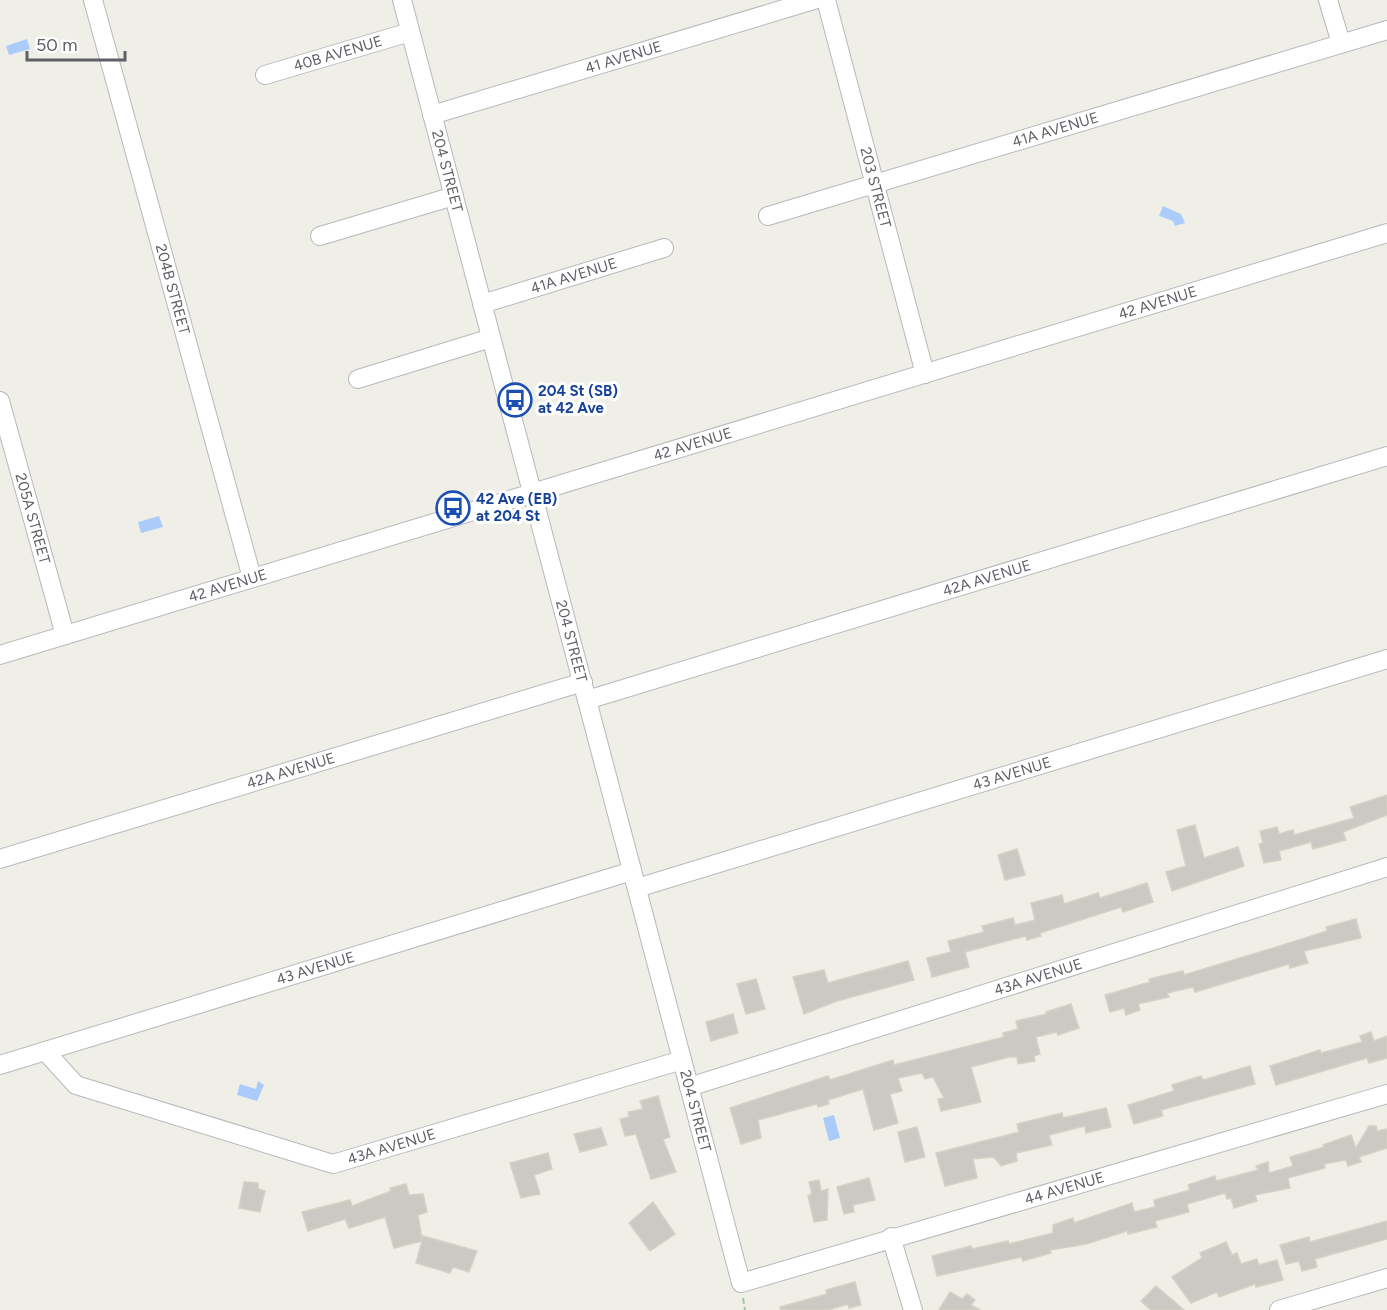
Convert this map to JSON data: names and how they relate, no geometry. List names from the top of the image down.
{
  "streets": {
    "street": [
      "40B AVENUE",
      "41 AVENUE",
      "41A AVENUE",
      "204 STREET",
      "203 STREET",
      "204B STREET",
      "42 AVENUE",
      "205A STREET",
      "42A AVENUE",
      "43 AVENUE",
      "43A AVENUE",
      "44 AVENUE"
    ]
  },
  "crossings": [
    ["40B AVENUE", "204 STREET"],
    ["41 AVENUE", "204 STREET"],
    ["41A AVENUE", "204 STREET"],
    ["41A AVENUE", "203 STREET"],
    ["204 STREET", "42 AVENUE"],
    ["204 STREET", "42A AVENUE"],
    ["204 STREET", "43 AVENUE"],
    ["204 STREET", "43A AVENUE"],
    ["204 STREET", "44 AVENUE"],
    ["203 STREET", "42 AVENUE"],
    ["204B STREET", "42 AVENUE"],
    ["42 AVENUE", "205A STREET"],
    ["43 AVENUE", "43A AVENUE"]
  ],
  "places": {
    "bus stop": ["204 St (SB) at 42 Ave", "42 Ave (EB) at 204 St"]
  },
  "scale_bar": "50 m"
}
